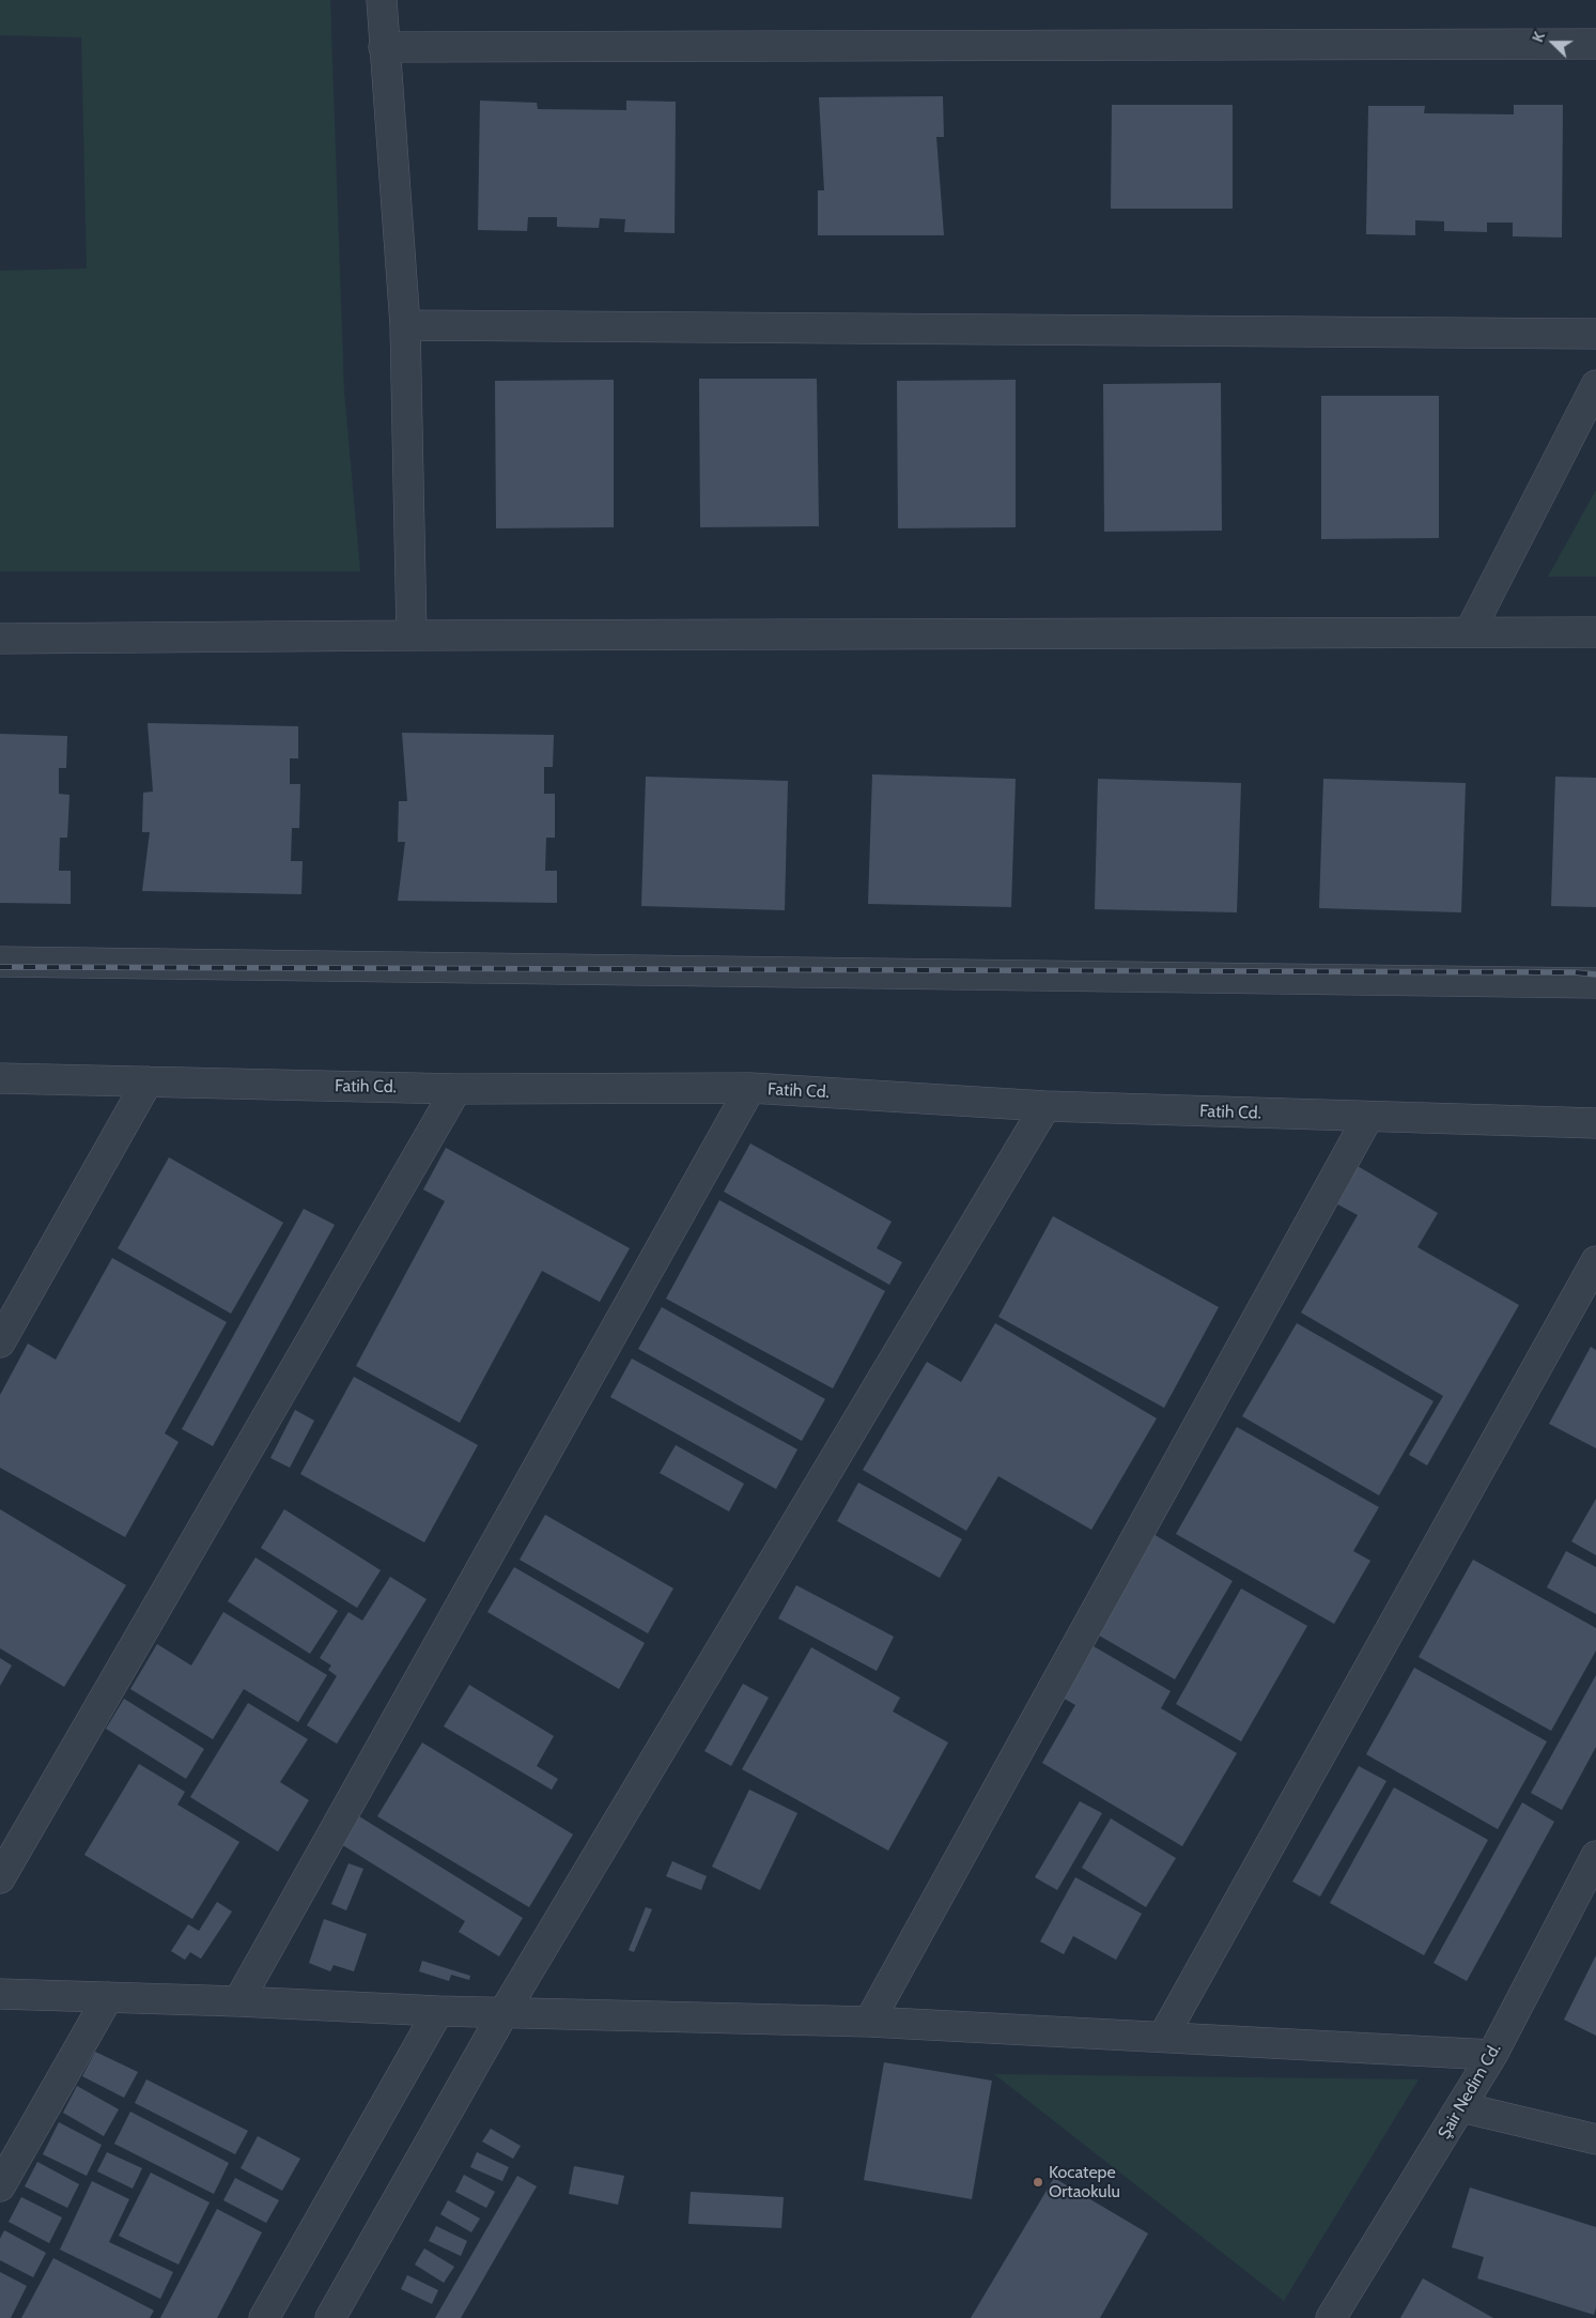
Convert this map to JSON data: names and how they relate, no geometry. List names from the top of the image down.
{
  "streets": {
    "street": ["Fatih Cd.", "Şair Nedim Cd."]
  },
  "places": ["Kocatepe Ortaokulu"],
  "north": "left"
}
